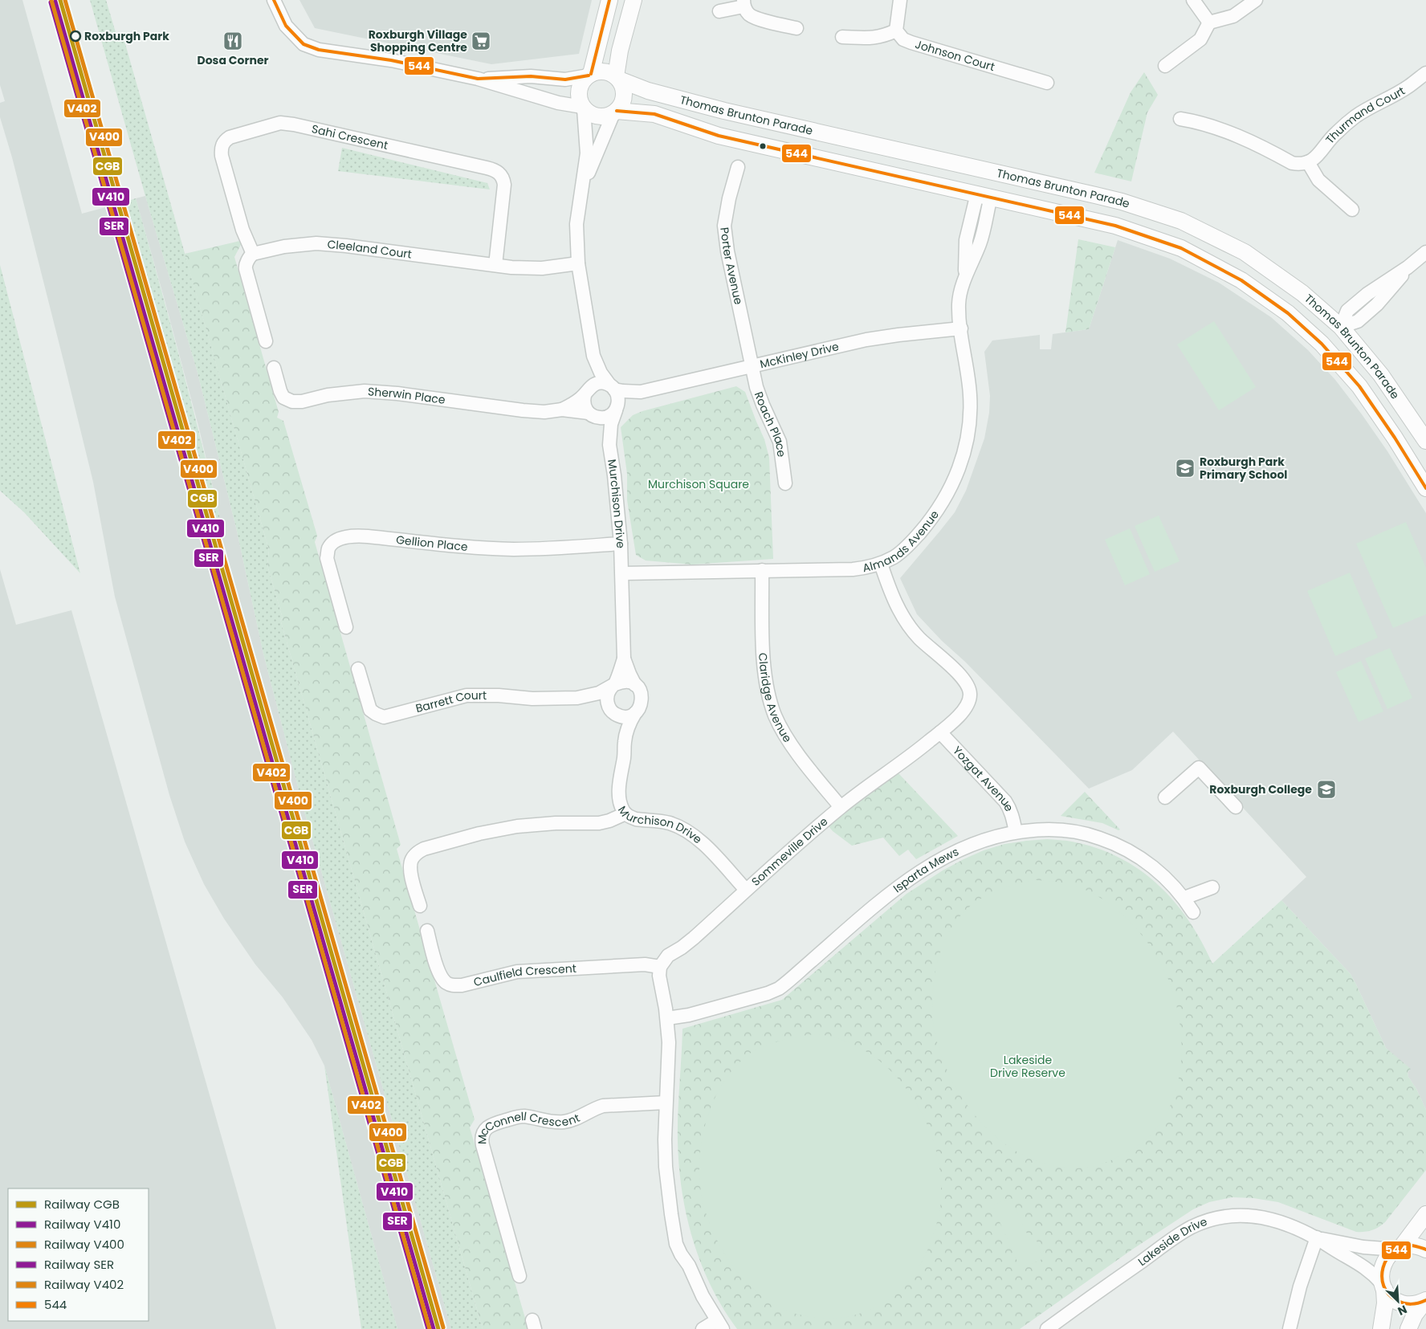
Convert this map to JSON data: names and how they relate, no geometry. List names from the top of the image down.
{
  "streets": {
    "street": [
      "Johnson Court",
      "Thomas Brunton Parade",
      "Thurmand Court",
      "Sahi Crescent",
      "Cleeland Court",
      "Porter Avenue",
      "McKinley Drive",
      "Sherwin Place",
      "Roach Place",
      "Murchison Drive",
      "Almands Avenue",
      "Gellion Place",
      "Claridge Avenue",
      "Barrett Court",
      "Yozgat Avenue",
      "Sommeville Drive",
      "Isparta Mews",
      "Caulfield Crescent",
      "McConnell Crescent",
      "Lakeside Drive"
    ]
  },
  "crossings": [
    ["Thomas Brunton Parade", "Almands Avenue"],
    ["Sahi Crescent", "Cleeland Court"],
    ["Porter Avenue", "McKinley Drive"],
    ["Porter Avenue", "Roach Place"],
    ["McKinley Drive", "Sherwin Place"],
    ["McKinley Drive", "Roach Place"],
    ["McKinley Drive", "Murchison Drive"],
    ["McKinley Drive", "Almands Avenue"],
    ["Sherwin Place", "Murchison Drive"],
    ["Murchison Drive", "Almands Avenue"],
    ["Murchison Drive", "Gellion Place"],
    ["Murchison Drive", "Barrett Court"],
    ["Murchison Drive", "Sommeville Drive"],
    ["Almands Avenue", "Claridge Avenue"],
    ["Almands Avenue", "Sommeville Drive"],
    ["Claridge Avenue", "Sommeville Drive"],
    ["Yozgat Avenue", "Sommeville Drive"],
    ["Yozgat Avenue", "Isparta Mews"],
    ["Sommeville Drive", "Caulfield Crescent"]
  ],
  "parks": ["Murchison Square", "Lakeside Drive Reserve"],
  "places": {
    "other": ["Roxburgh Park"],
    "restaurant": ["Dosa Corner"],
    "supermarket": ["Roxburgh Village Shopping Centre"],
    "school or university": ["Roxburgh Park Primary School", "Roxburgh College"]
  },
  "lines": [
    "rail line CGB",
    "rail line V400",
    "rail line V402",
    "transit line 544",
    "rail line V410",
    "rail line SER"
  ],
  "legend": [
    "Railway CGB",
    "Railway V410",
    "Railway V400",
    "Railway SER",
    "Railway V402",
    "544"
  ],
  "north": "bottom right"
}
